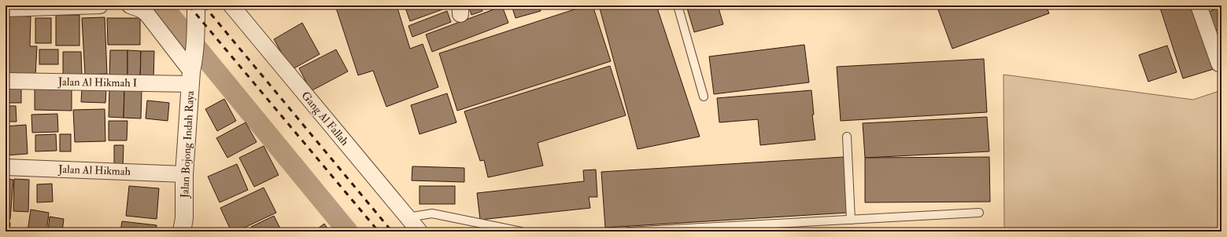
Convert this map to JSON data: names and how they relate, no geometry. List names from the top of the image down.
{
  "streets": {
    "street": [
      "Jalan Al Hikmah I",
      "Gang Al Fallah",
      "Jalan Bojong Indah Raya",
      "Jalan Al Hikmah"
    ]
  },
  "crossings": [
    ["Jalan Al Hikmah I", "Jalan Bojong Indah Raya"],
    ["Jalan Bojong Indah Raya", "Jalan Al Hikmah"]
  ]
}
